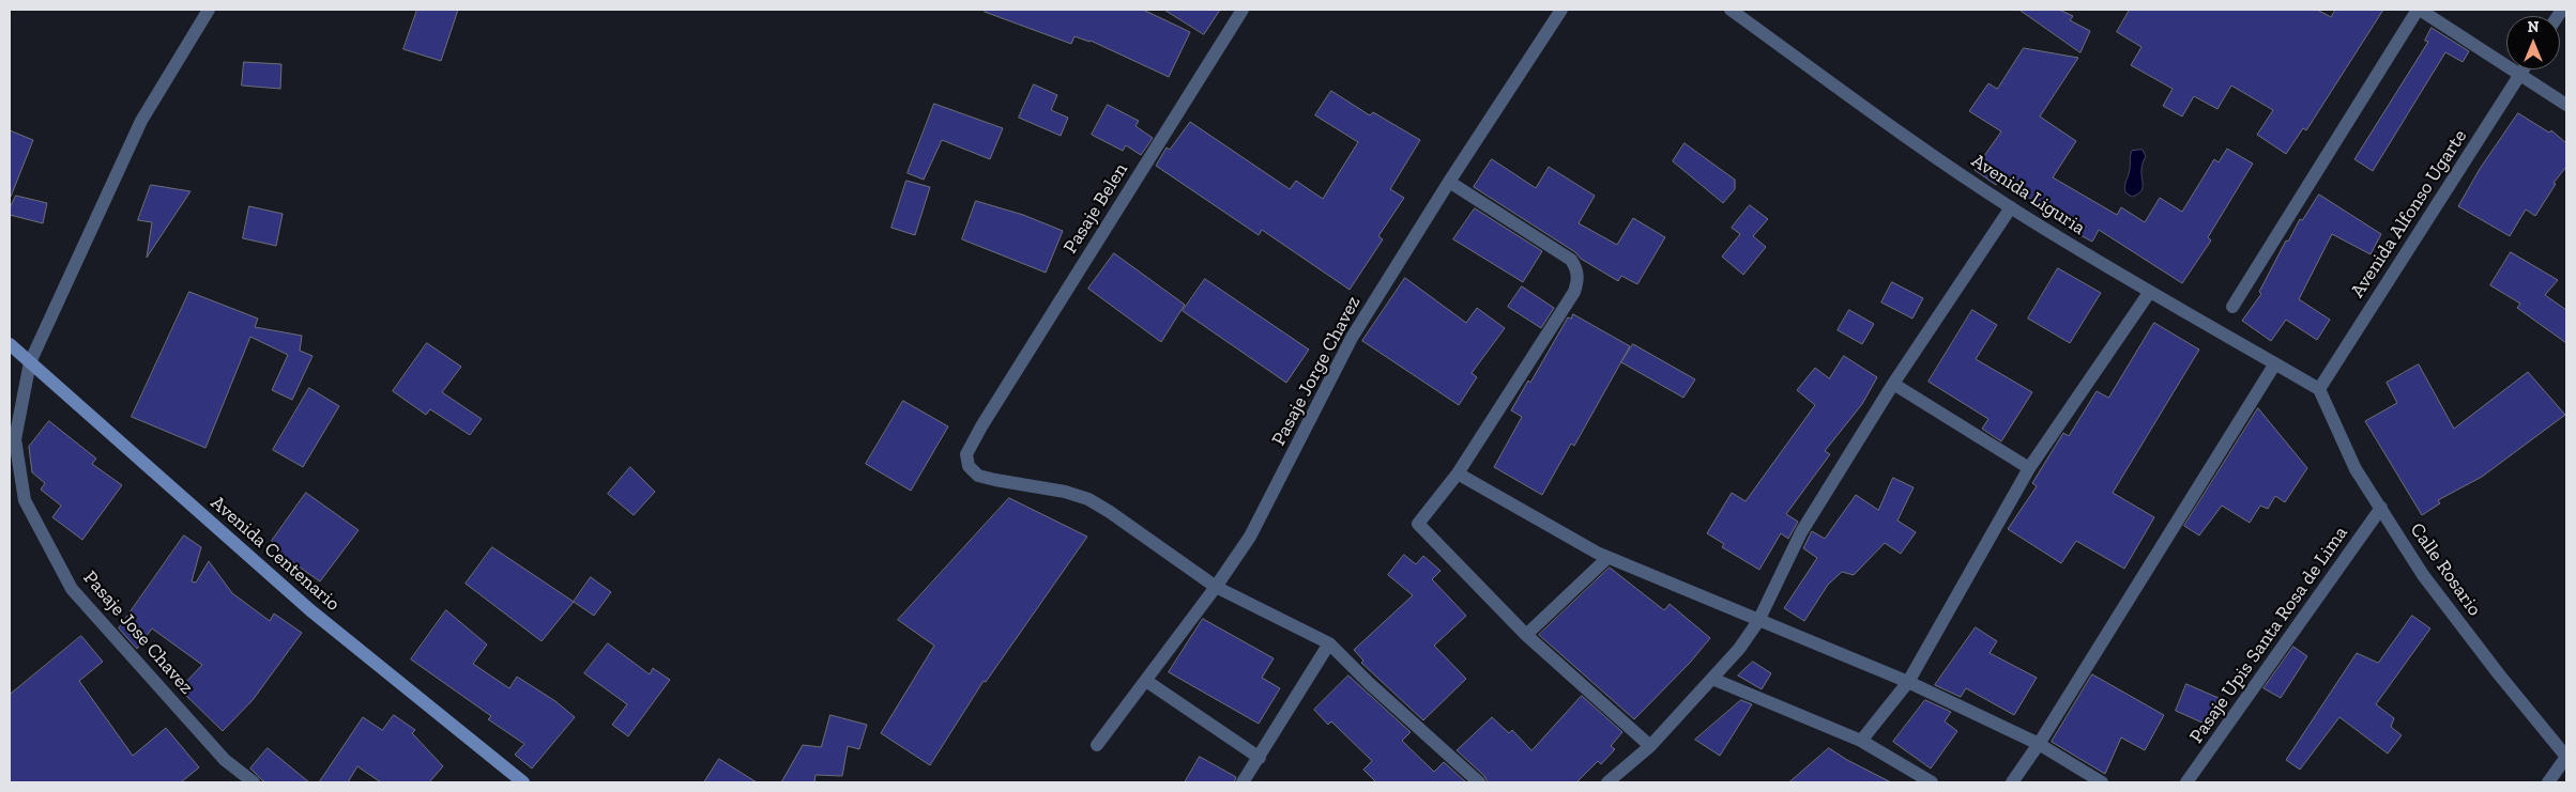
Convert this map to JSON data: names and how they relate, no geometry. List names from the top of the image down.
{
  "streets": {
    "main road": ["Avenida Centenario"],
    "street": [
      "Avenida Liguria",
      "Pasaje Belen",
      "Avenida Alfonso Ugarte",
      "Pasaje Jorge Chavez",
      "Calle Rosario",
      "Pasaje Jose Chavez",
      "Pasaje Upis Santa Rosa de Lima"
    ]
  },
  "crossings": [
    ["Avenida Liguria", "Avenida Alfonso Ugarte"],
    ["Avenida Liguria", "Calle Rosario"],
    ["Pasaje Belen", "Pasaje Jorge Chavez"],
    ["Avenida Alfonso Ugarte", "Calle Rosario"],
    ["Avenida Centenario", "Pasaje Jose Chavez"],
    ["Calle Rosario", "Pasaje Upis Santa Rosa de Lima"]
  ],
  "north": "top"
}
